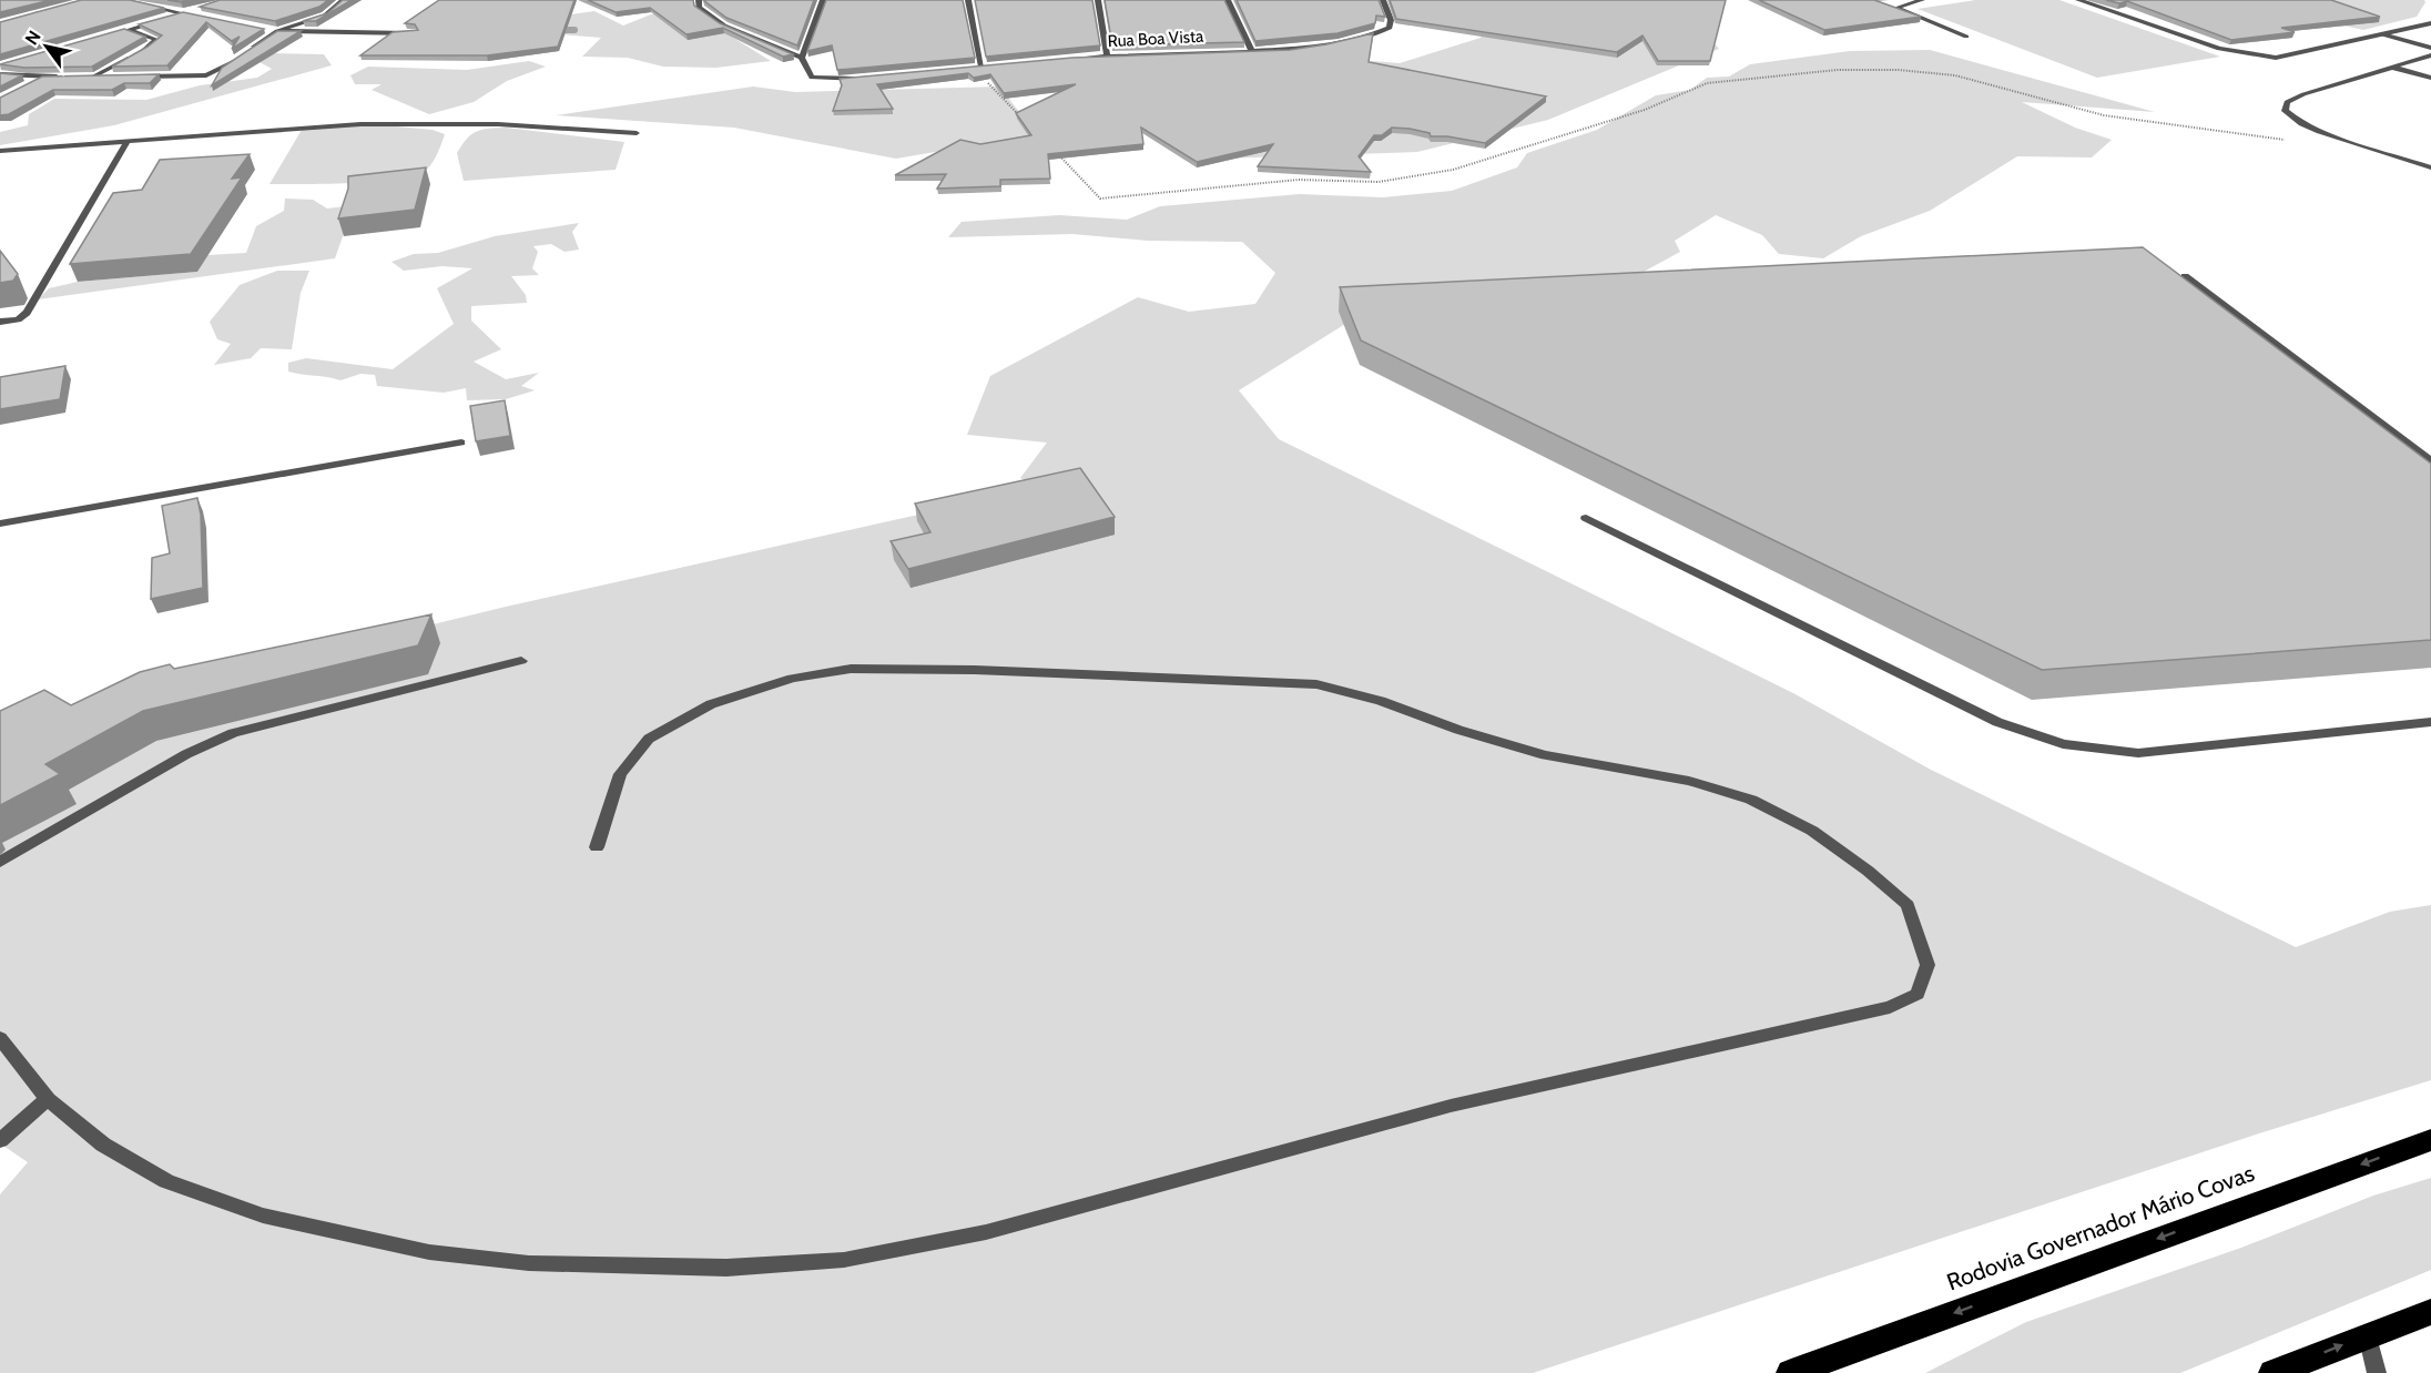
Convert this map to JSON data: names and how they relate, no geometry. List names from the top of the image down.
{
  "streets": {
    "highway": ["Rodovia Governador Mário Covas"],
    "street": ["Rua Boa Vista"]
  },
  "one_way": ["Rodovia Governador Mário Covas"],
  "north": "top left"
}
